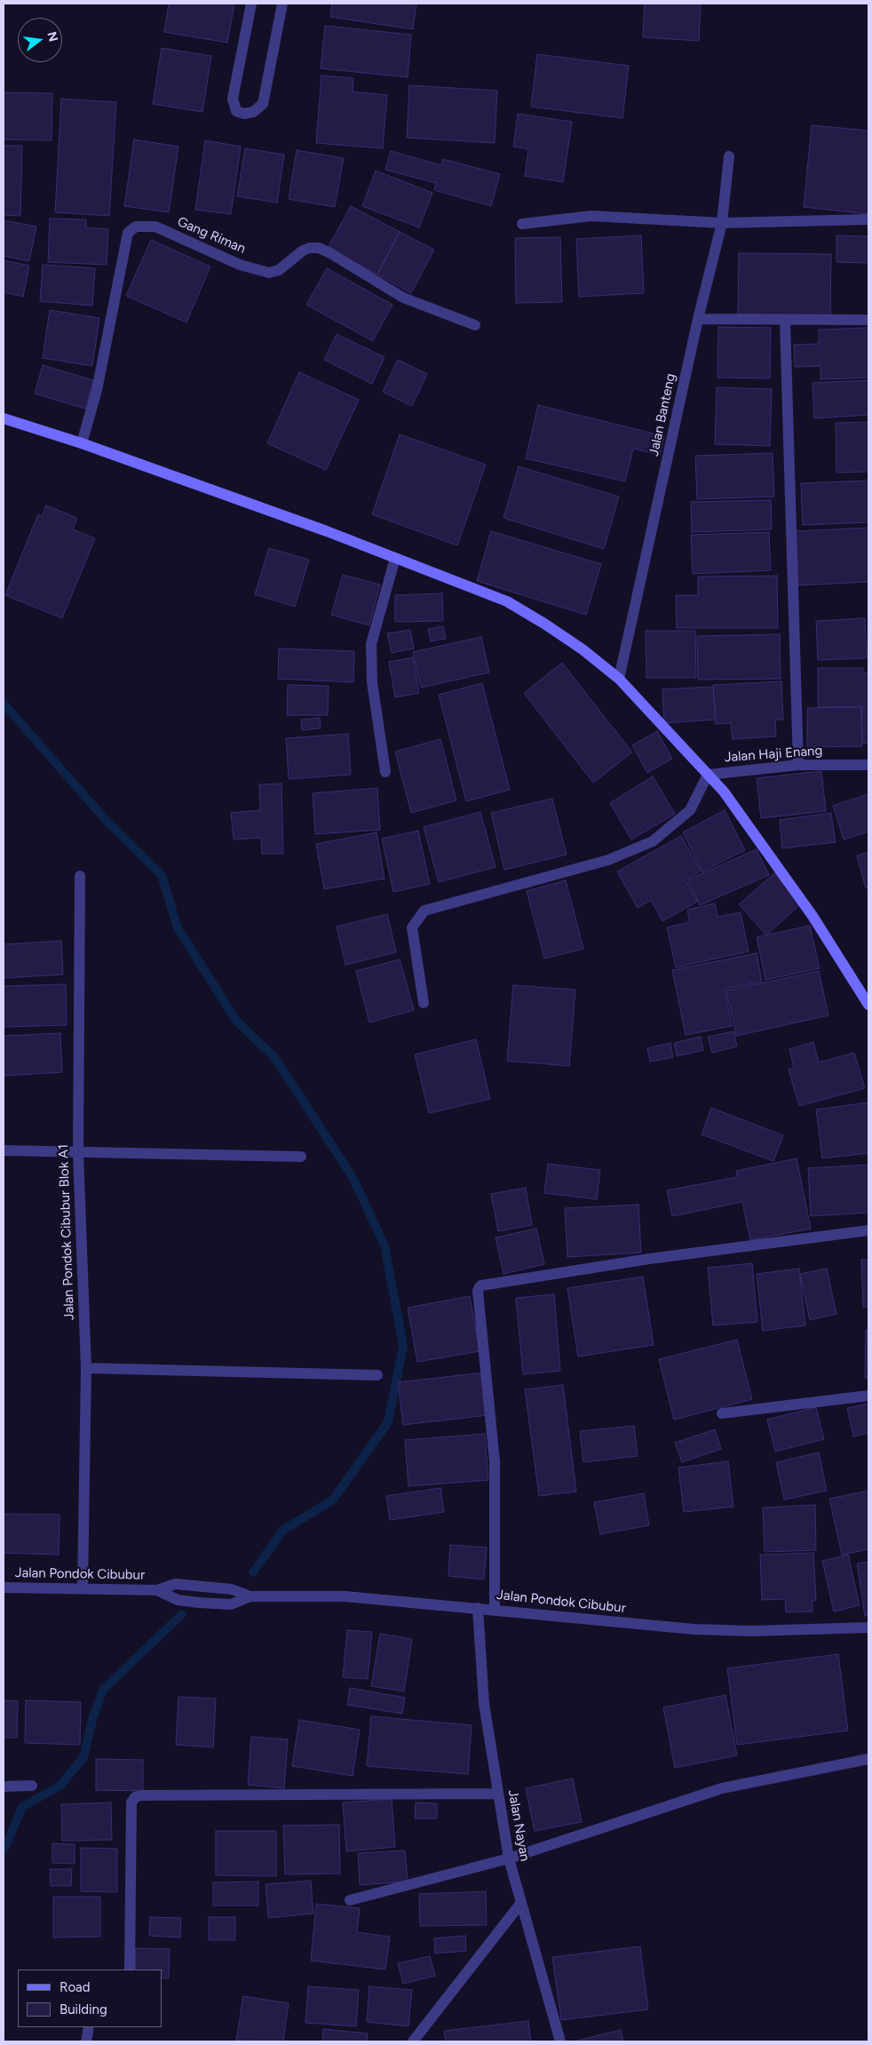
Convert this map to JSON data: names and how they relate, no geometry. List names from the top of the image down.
{
  "streets": {
    "street": [
      "Gang Riman",
      "Jalan Banteng",
      "Jalan Haji Enang",
      "Jalan Pondok Cibubur Blok A1",
      "Jalan Pondok Cibubur",
      "Jalan Nayan"
    ]
  },
  "crossings": [
    ["Jalan Pondok Cibubur Blok A1", "Jalan Pondok Cibubur"],
    ["Jalan Pondok Cibubur", "Jalan Nayan"]
  ],
  "legend": ["Road", "Building"],
  "north": "right"
}
